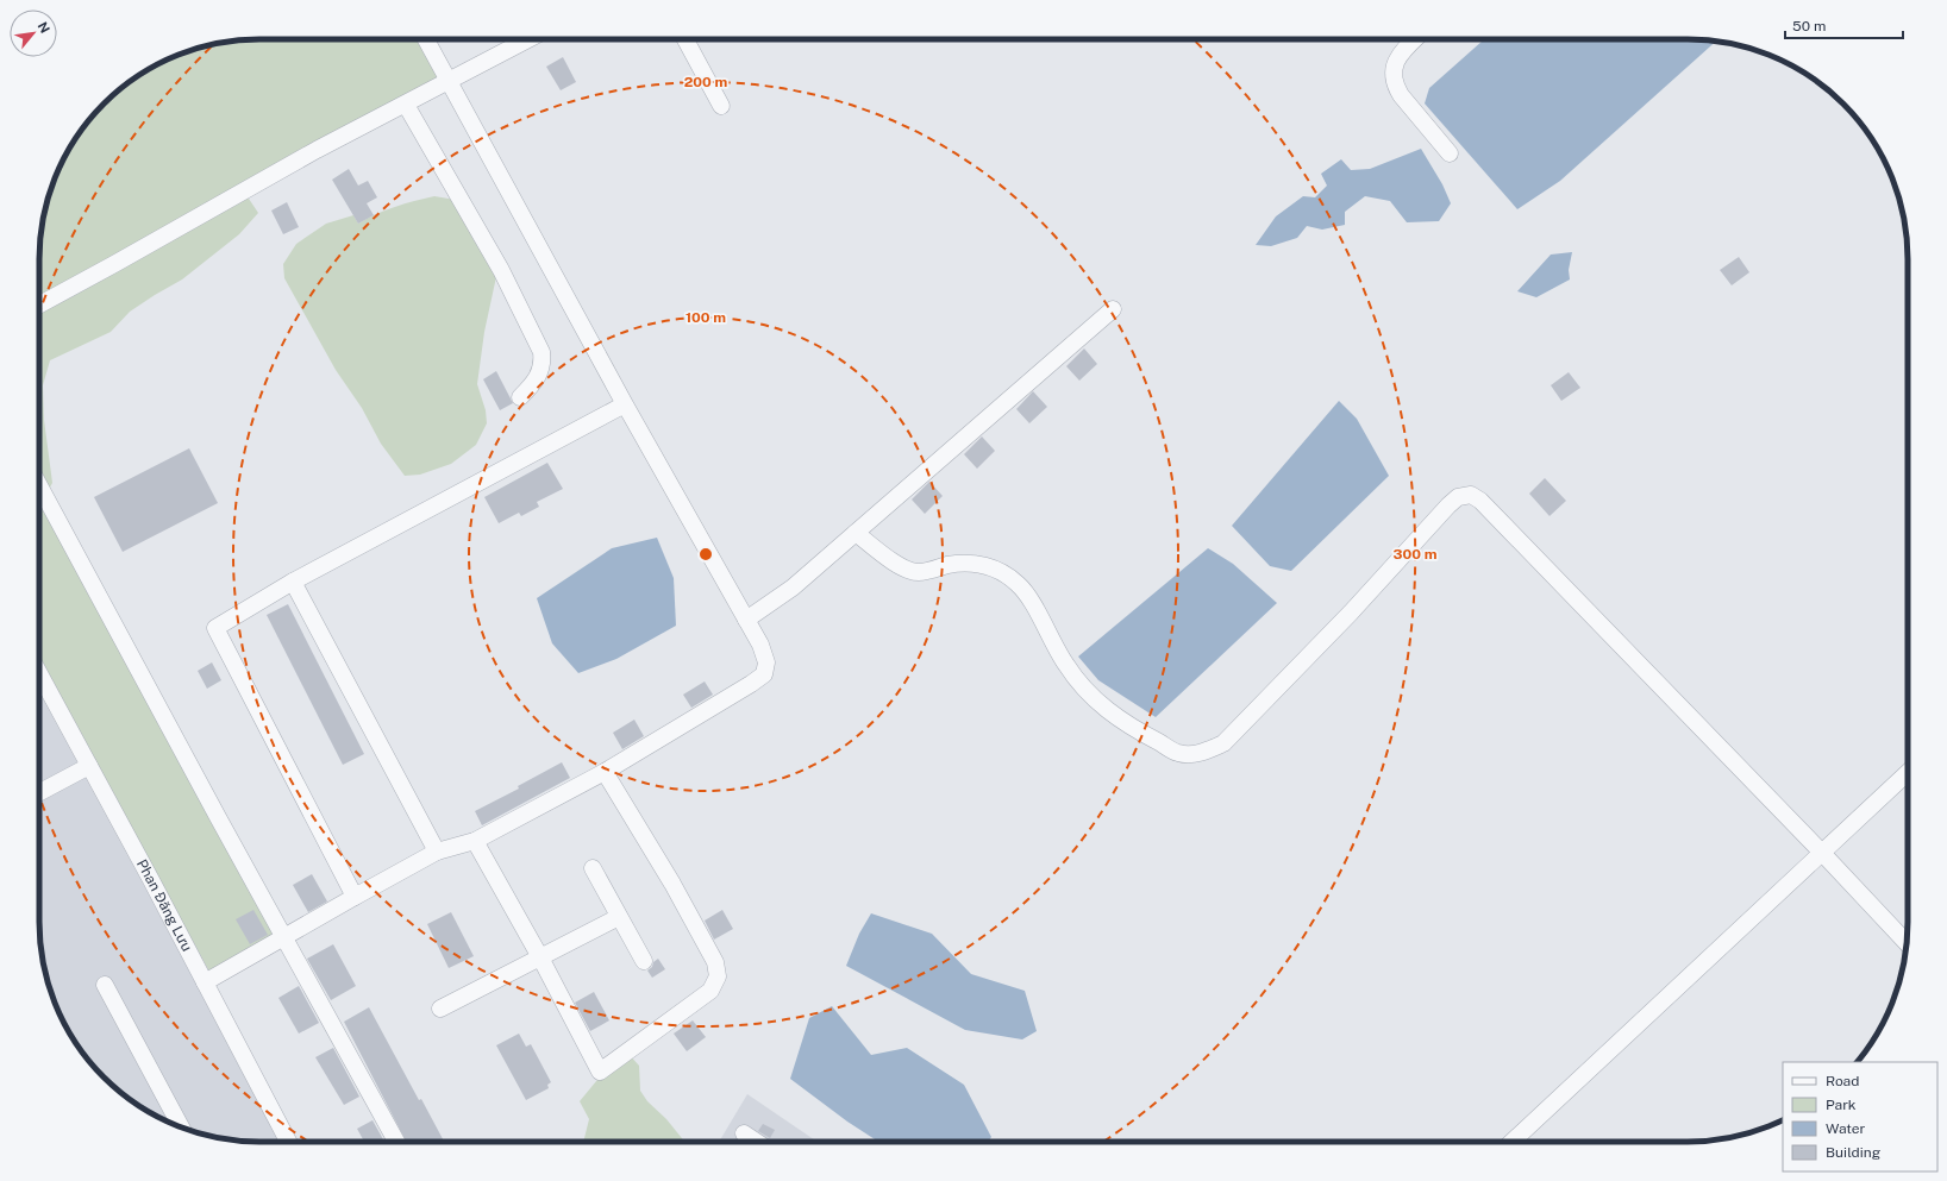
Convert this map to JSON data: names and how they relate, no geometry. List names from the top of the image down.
{
  "streets": {
    "street": ["Phan Đăng Lưu"]
  },
  "legend": [
    "Road",
    "Park",
    "Water",
    "Building"
  ],
  "scale_bar": "50 m",
  "north": "top right",
  "rings": ["200 m", "100 m", "300 m"]
}
